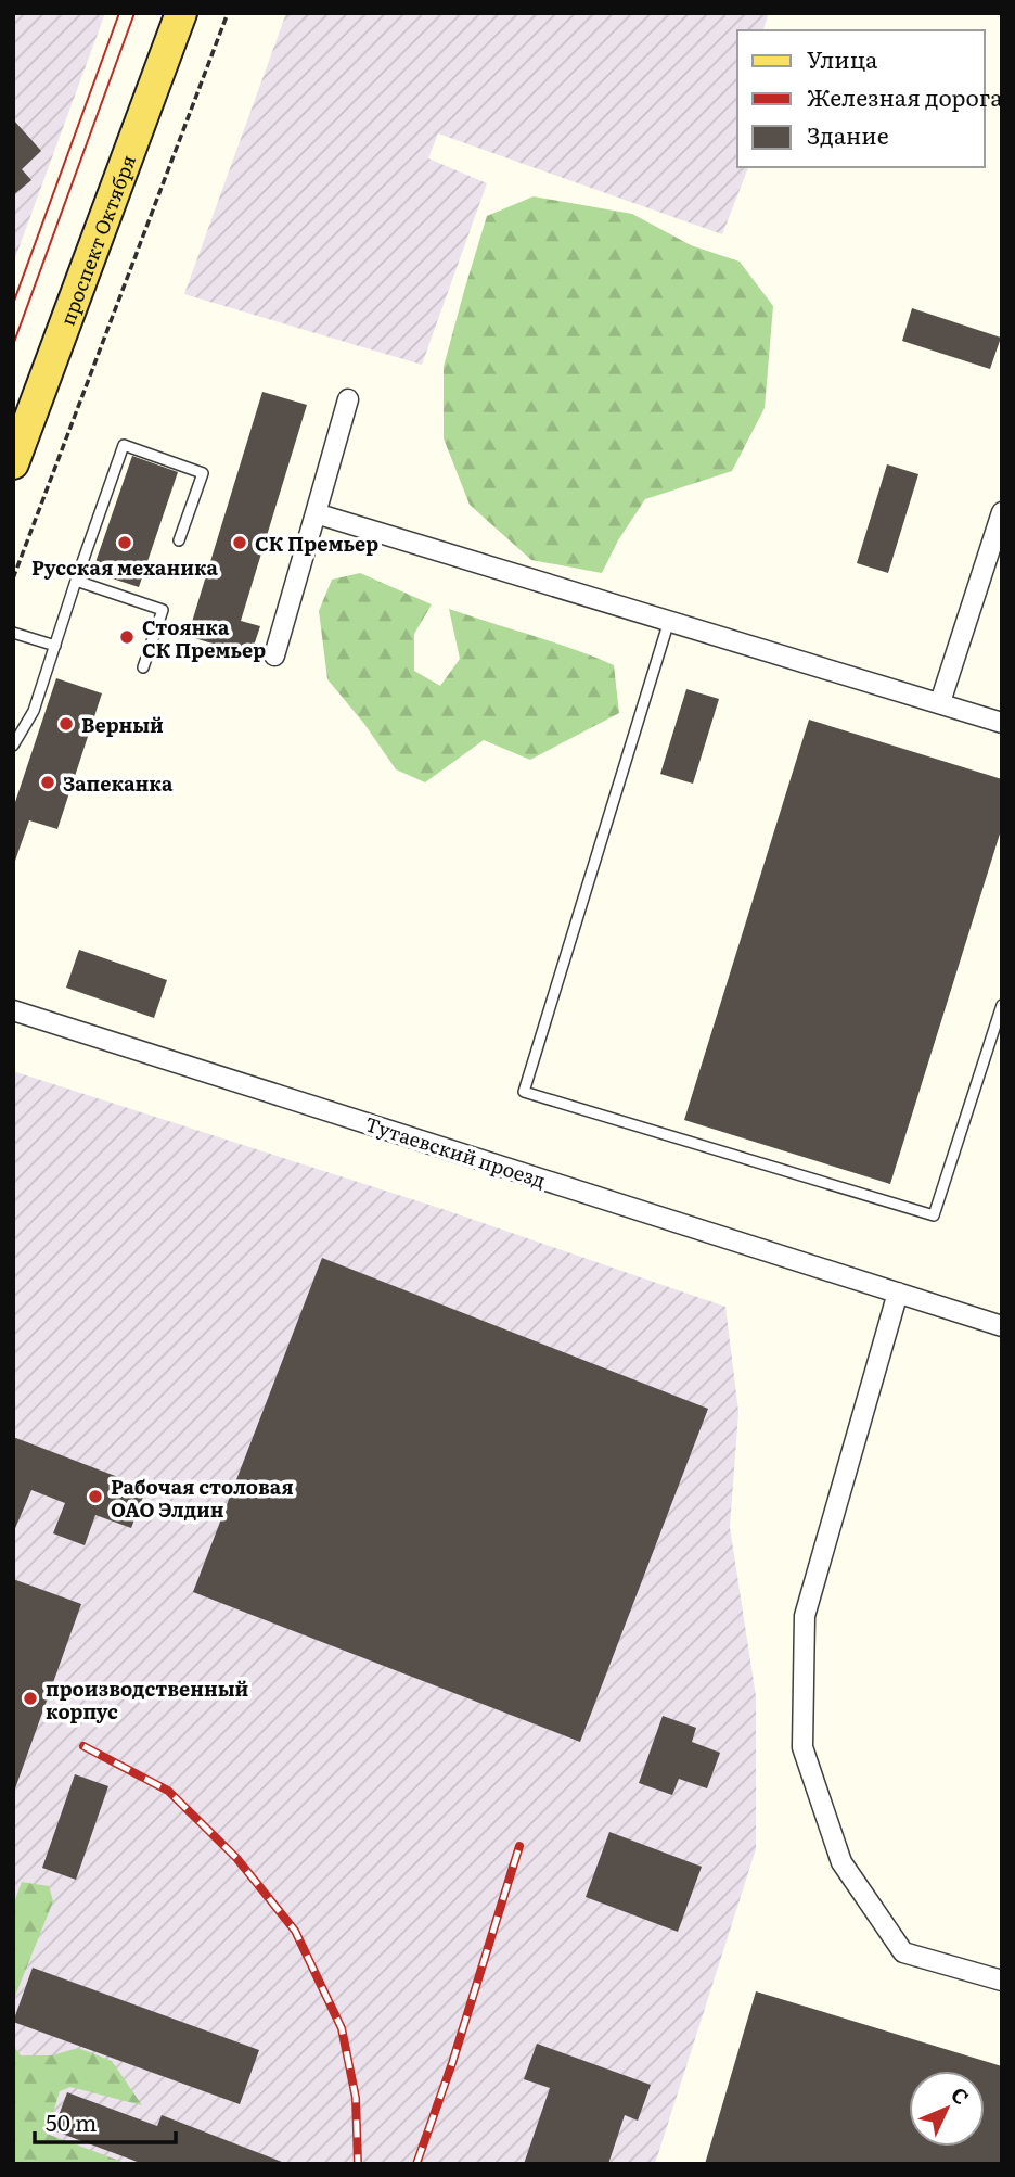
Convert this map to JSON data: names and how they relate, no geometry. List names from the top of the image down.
{
  "streets": {
    "main road": ["проспект Октября"],
    "street": ["Тутаевский проезд"]
  },
  "places": [
    "Русская механика",
    "СК Премьер",
    "Стоянка СК Премьер",
    "Верный",
    "Запеканка",
    "Рабочая столовая ОАО Элдин",
    "производственный корпус"
  ],
  "legend": ["Улица", "Железная дорога", "Здание"],
  "scale_bar": "50 m",
  "north": "top right"
}
